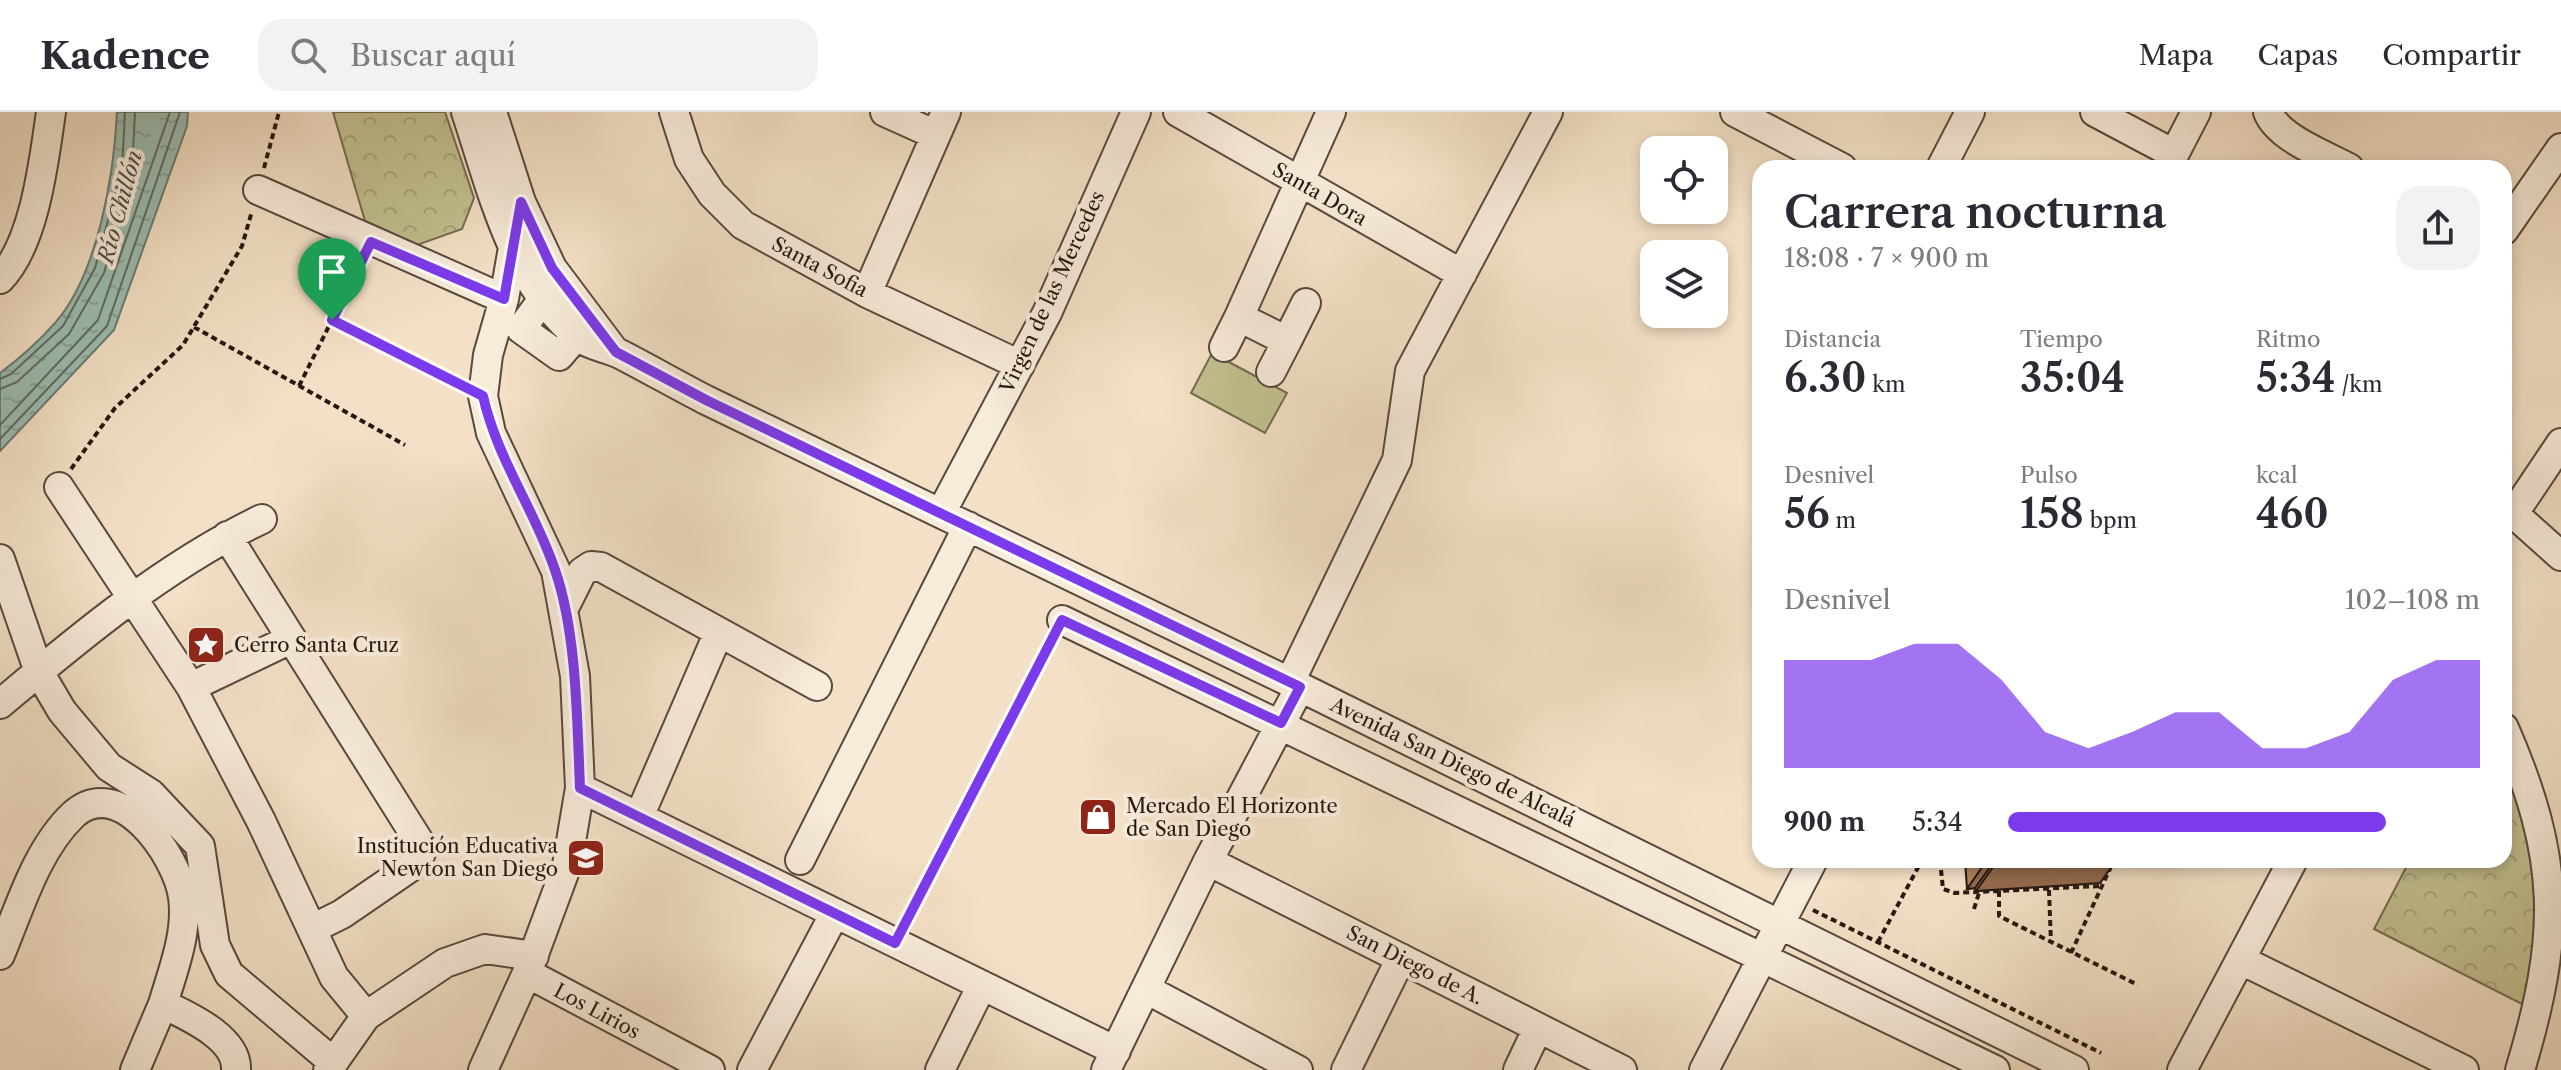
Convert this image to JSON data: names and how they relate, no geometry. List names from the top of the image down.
{
  "streets": {
    "street": [
      "Santa Dora",
      "Santa Sofia",
      "Virgen de las Mercedes",
      "Avenida San Diego de Alcalá",
      "San Diego de A.",
      "Los Lirios"
    ]
  },
  "crossings": [
    ["Santa Sofia", "Virgen de las Mercedes"],
    ["Virgen de las Mercedes", "Avenida San Diego de Alcalá"]
  ],
  "water": ["Río Chillón"],
  "places": {
    "place": ["Cerro Santa Cruz"],
    "shop": ["Mercado El Horizonte de San Diego"],
    "school or university": ["Institución Educativa Newton San Diego"]
  },
  "page": {
    "header": "Kadence",
    "search": "Buscar aquí",
    "nav": ["Mapa", "Capas", "Compartir"],
    "heading": ["Carrera nocturna", "18:08 · 7 × 900 m"],
    "stats": [
      ["Distancia", "6.30 km"],
      ["Tiempo", "35:04"],
      ["Ritmo", "5:34 /km"],
      ["Desnivel", "56 m"],
      ["Pulso", "158 bpm"],
      ["kcal", "460"]
    ],
    "chart": ["Desnivel", "102–108 m"],
    "list": [
      {
        "name": "900 m",
        "note": "5:34"
      }
    ]
  }
}
